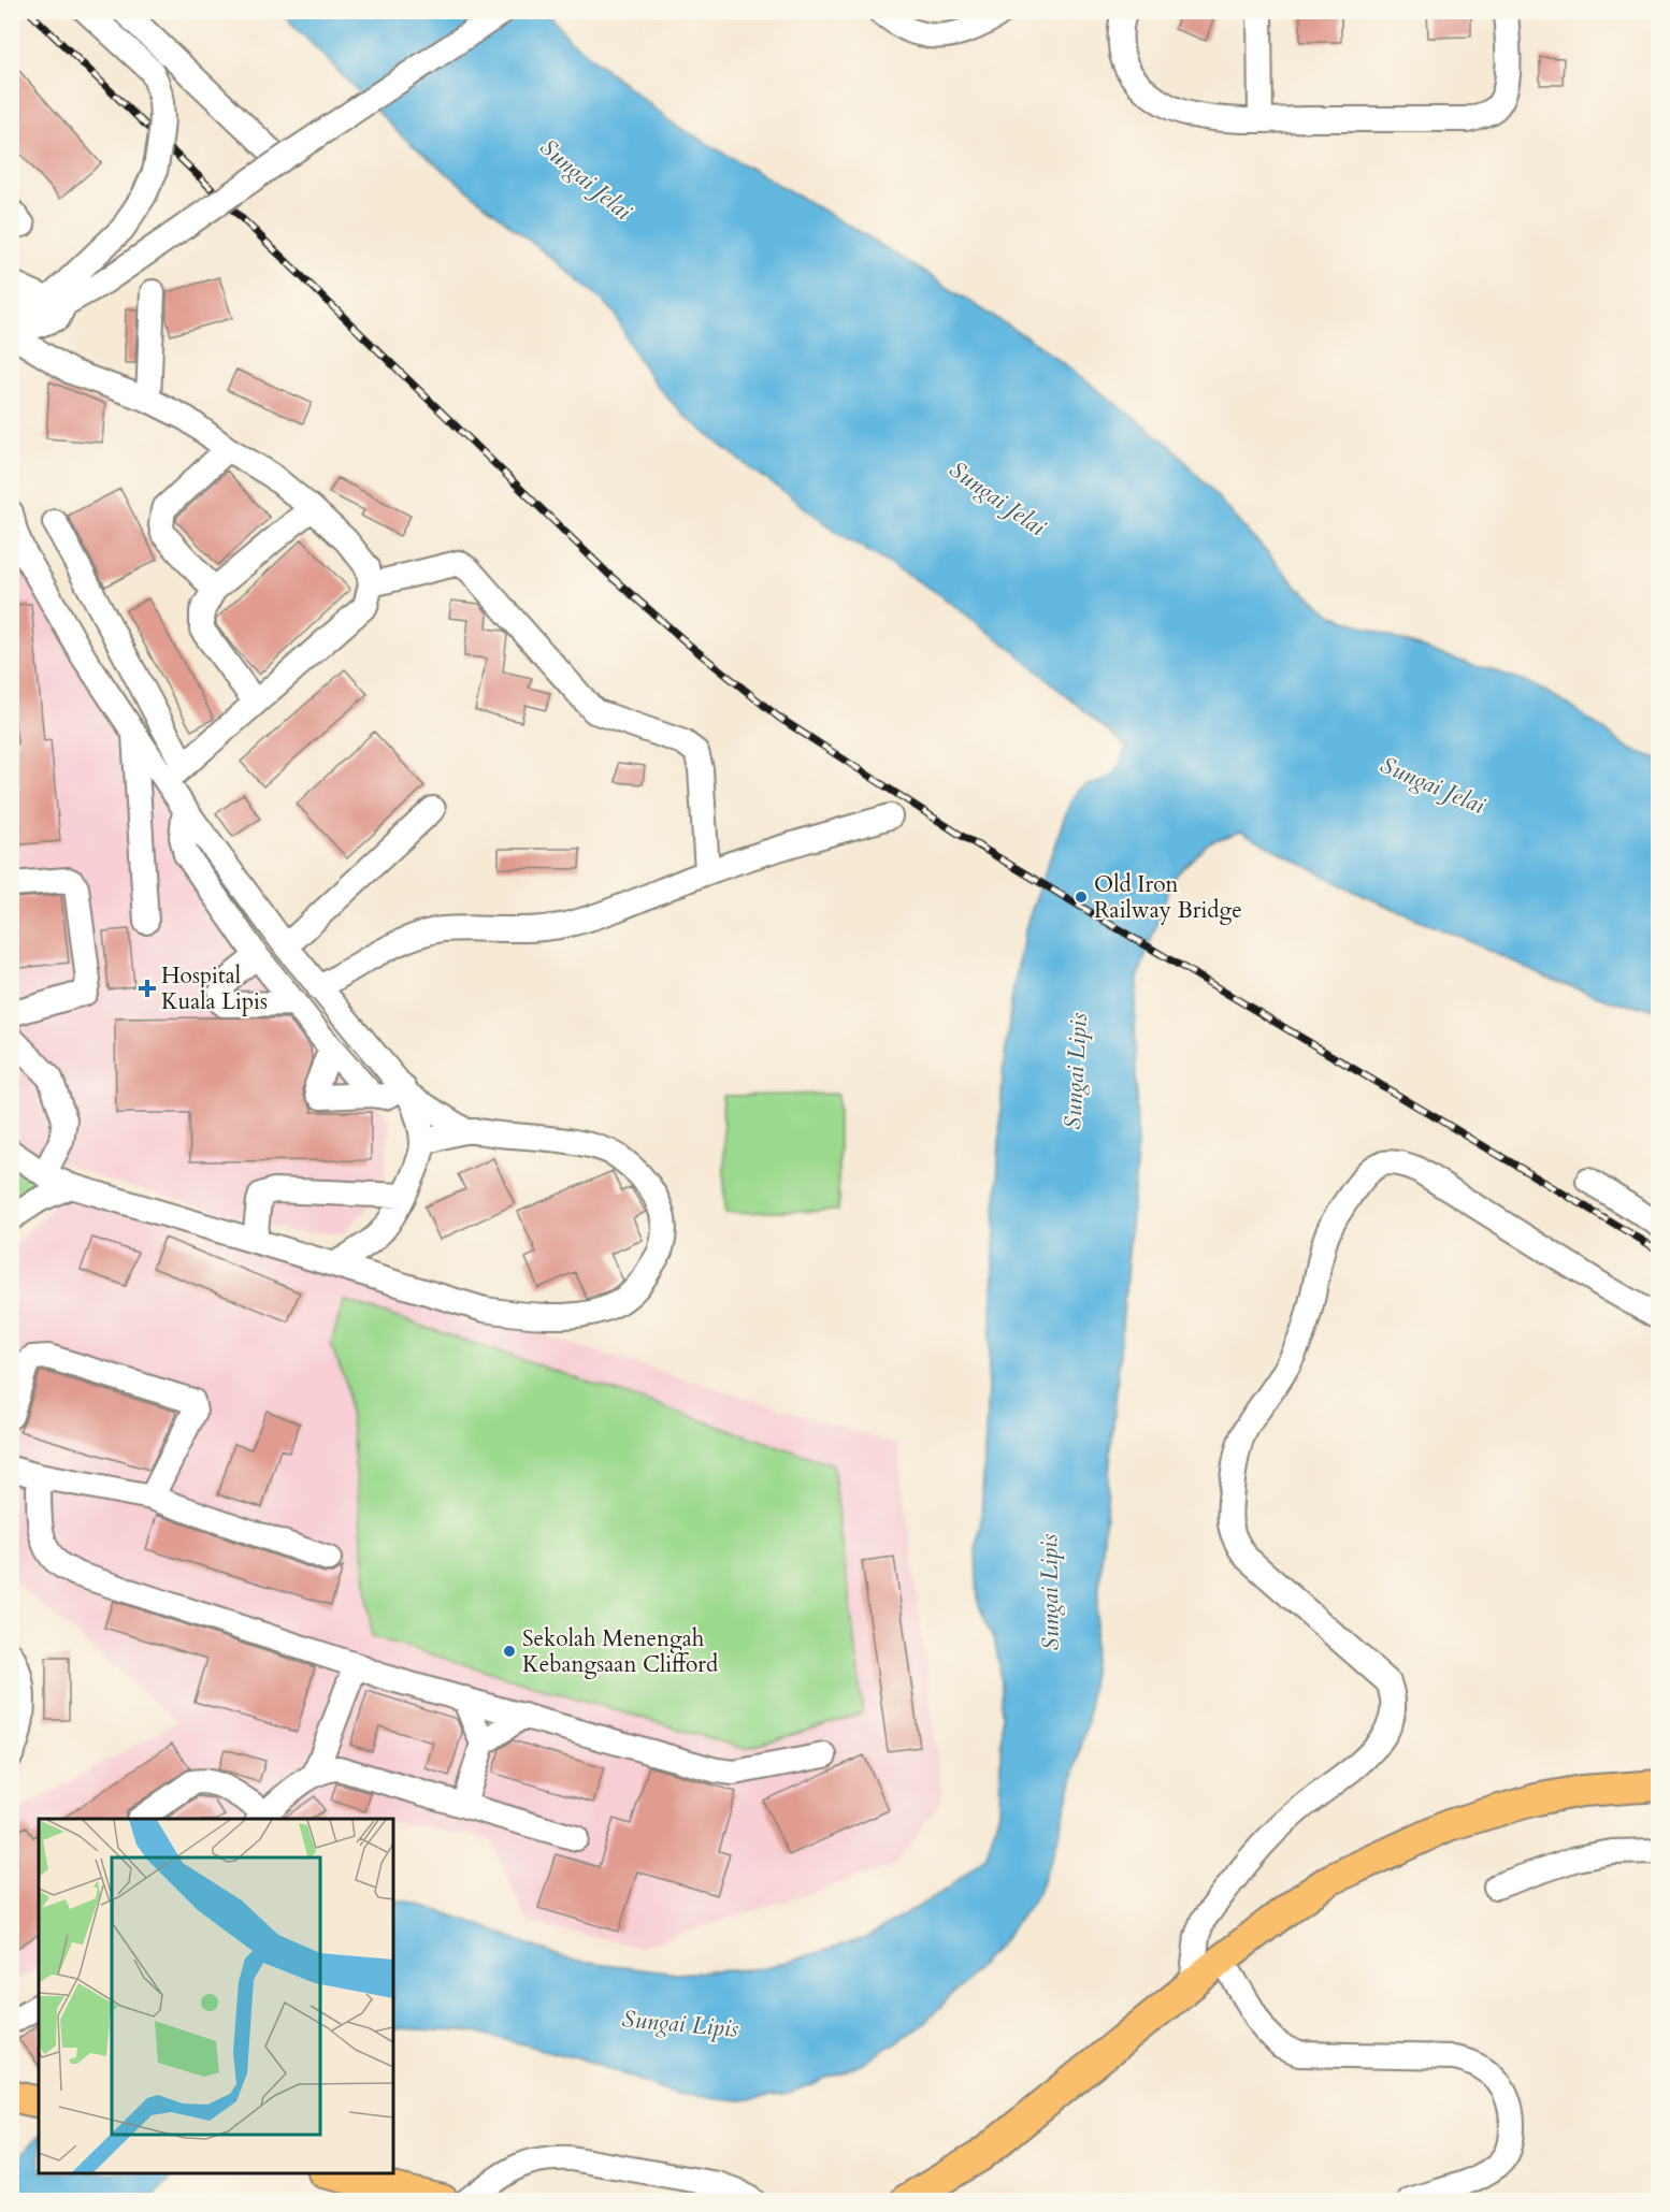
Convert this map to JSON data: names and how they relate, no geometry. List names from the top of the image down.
{
  "water": ["Sungai Jelai", "Sungai Lipis"],
  "places": {
    "other": ["Old Iron Railway Bridge", "Sekolah Menengah Kebangsaan Clifford"],
    "health": ["Hospital Kuala Lipis"]
  }
}
